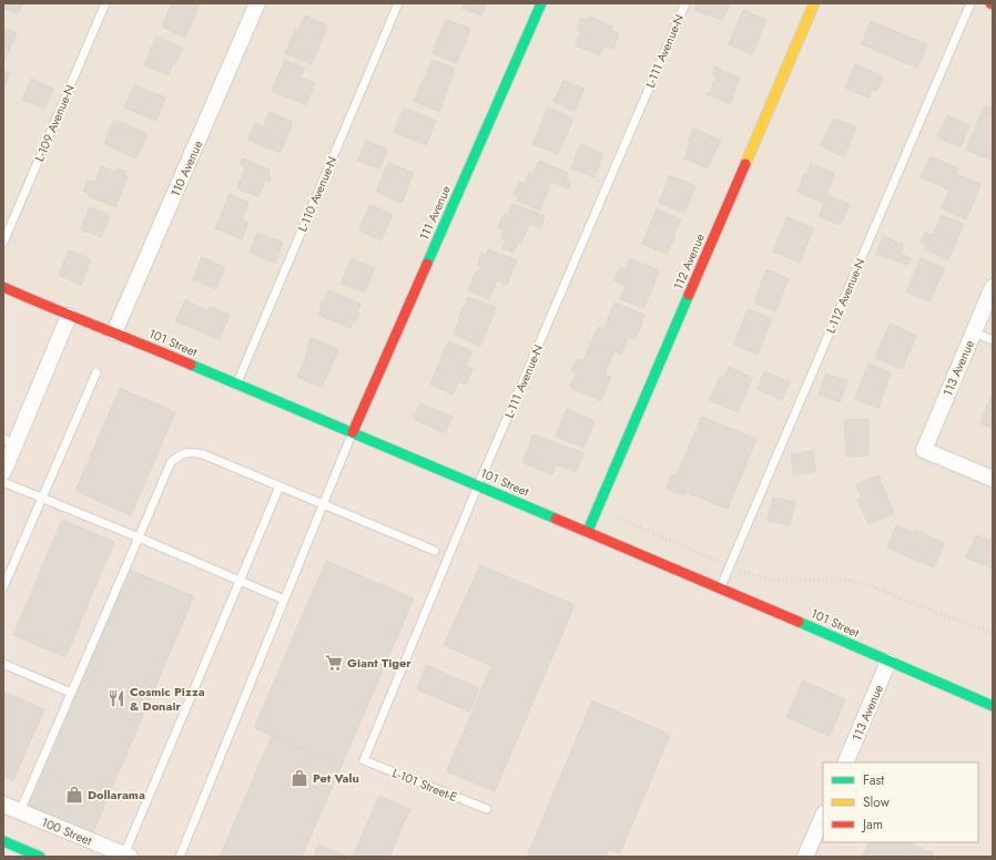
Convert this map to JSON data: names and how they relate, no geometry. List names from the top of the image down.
{
  "streets": {
    "street": [
      "110 Avenue",
      "111 Avenue",
      "112 Avenue",
      "101 Street",
      "113 Avenue",
      "100 Street"
    ],
    "lane": [
      "L-111 Avenue-N",
      "L-109 Avenue-N",
      "L-110 Avenue-N",
      "L-112 Avenue-N",
      "L-101 Street-E"
    ]
  },
  "crossings": [
    ["L-111 Avenue-N", "101 Street"],
    ["L-111 Avenue-N", "L-101 Street-E"],
    ["110 Avenue", "101 Street"],
    ["L-110 Avenue-N", "101 Street"],
    ["111 Avenue", "101 Street"],
    ["112 Avenue", "101 Street"],
    ["L-112 Avenue-N", "101 Street"],
    ["101 Street", "113 Avenue"]
  ],
  "places": {
    "supermarket": ["Giant Tiger"],
    "restaurant": ["Cosmic Pizza & Donair"],
    "shop": ["Pet Valu", "Dollarama"]
  },
  "legend": ["Fast", "Slow", "Jam"]
}
